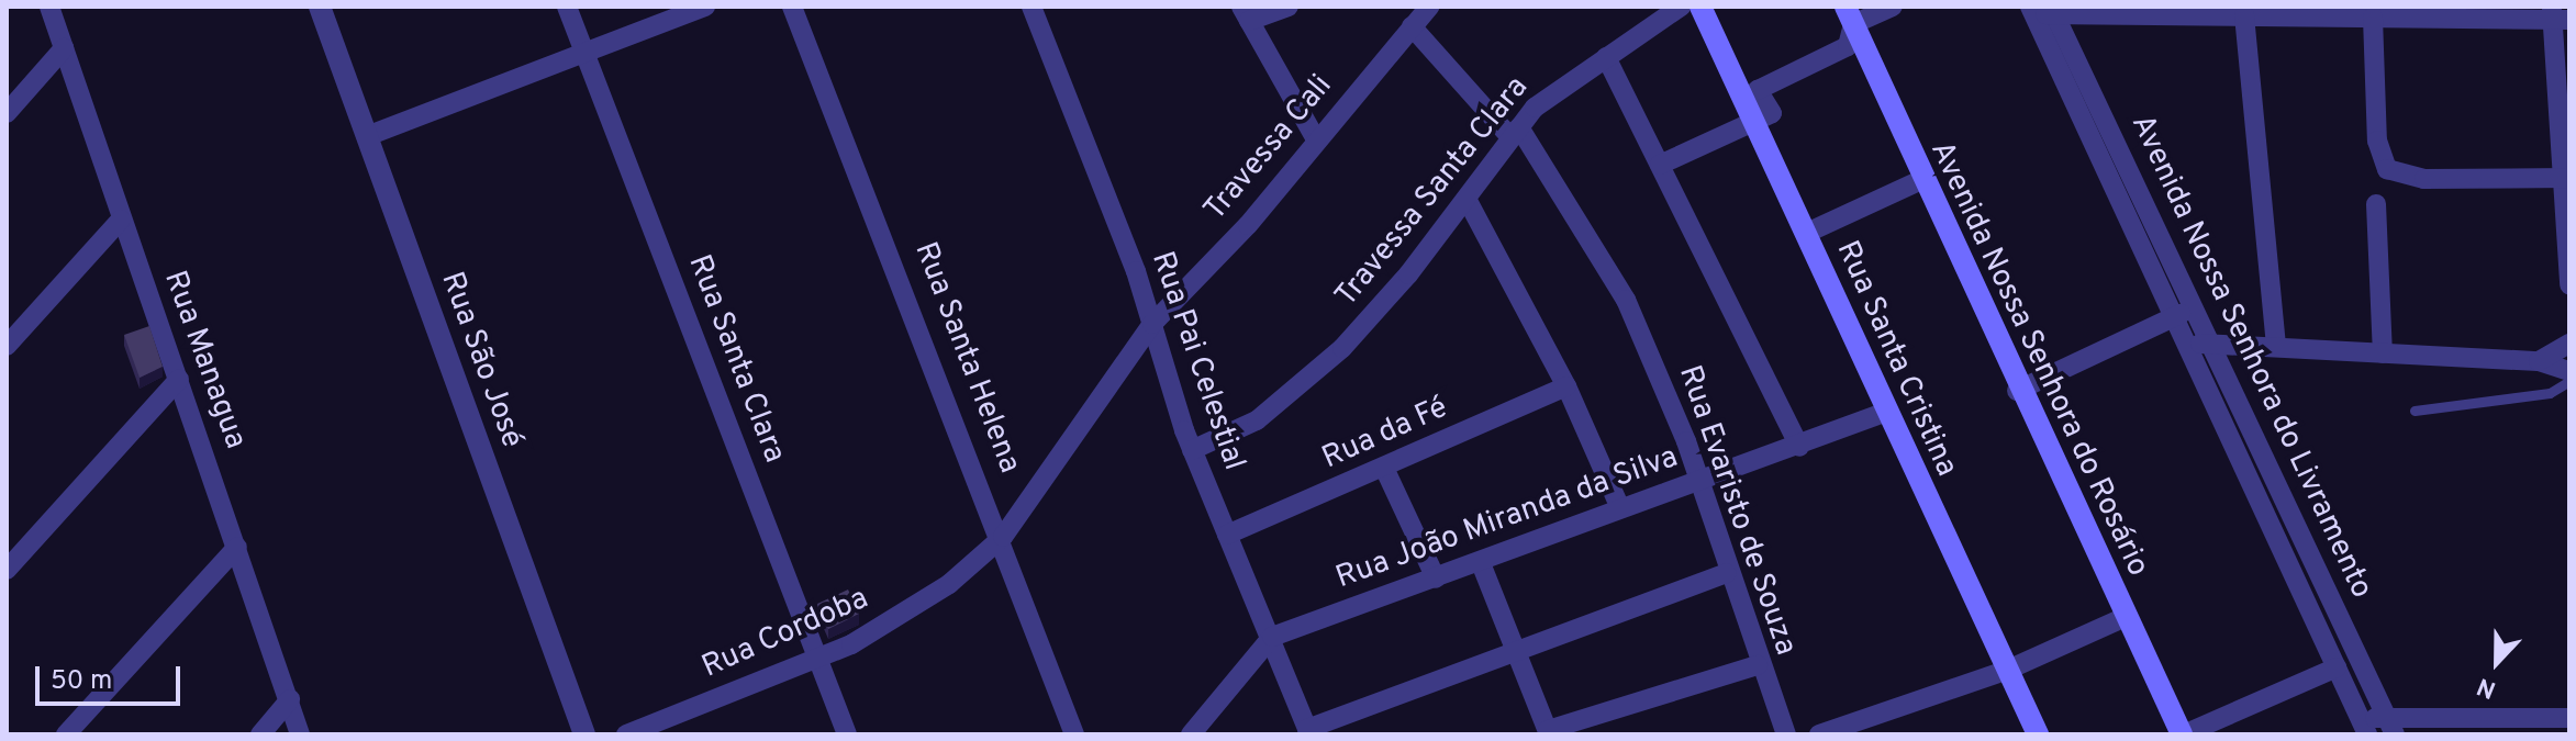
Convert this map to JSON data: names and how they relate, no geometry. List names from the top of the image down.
{
  "streets": {
    "main road": ["Rua Santa Cristina", "Avenida Nossa Senhora do Rosário"],
    "street": [
      "Travessa Cali",
      "Travessa Santa Clara",
      "Avenida Nossa Senhora do Livramento",
      "Rua Santa Helena",
      "Rua Santa Clara",
      "Rua Managua",
      "Rua São José",
      "Rua Pai Celestial",
      "Rua da Fé",
      "Rua Evaristo de Souza",
      "Rua João Miranda da Silva",
      "Rua Cordoba"
    ]
  },
  "crossings": [
    ["Travessa Cali", "Rua Pai Celestial"],
    ["Travessa Cali", "Rua Evaristo de Souza"],
    ["Travessa Cali", "Rua Cordoba"],
    ["Travessa Santa Clara", "Rua Pai Celestial"],
    ["Travessa Santa Clara", "Rua Evaristo de Souza"],
    ["Rua Santa Helena", "Rua Cordoba"],
    ["Rua Santa Clara", "Rua Cordoba"],
    ["Rua Santa Cristina", "Rua João Miranda da Silva"],
    ["Rua Pai Celestial", "Rua da Fé"],
    ["Rua Pai Celestial", "Rua João Miranda da Silva"],
    ["Rua Pai Celestial", "Rua Cordoba"],
    ["Rua Evaristo de Souza", "Rua João Miranda da Silva"]
  ],
  "scale_bar": "50 m",
  "north": "bottom"
}
